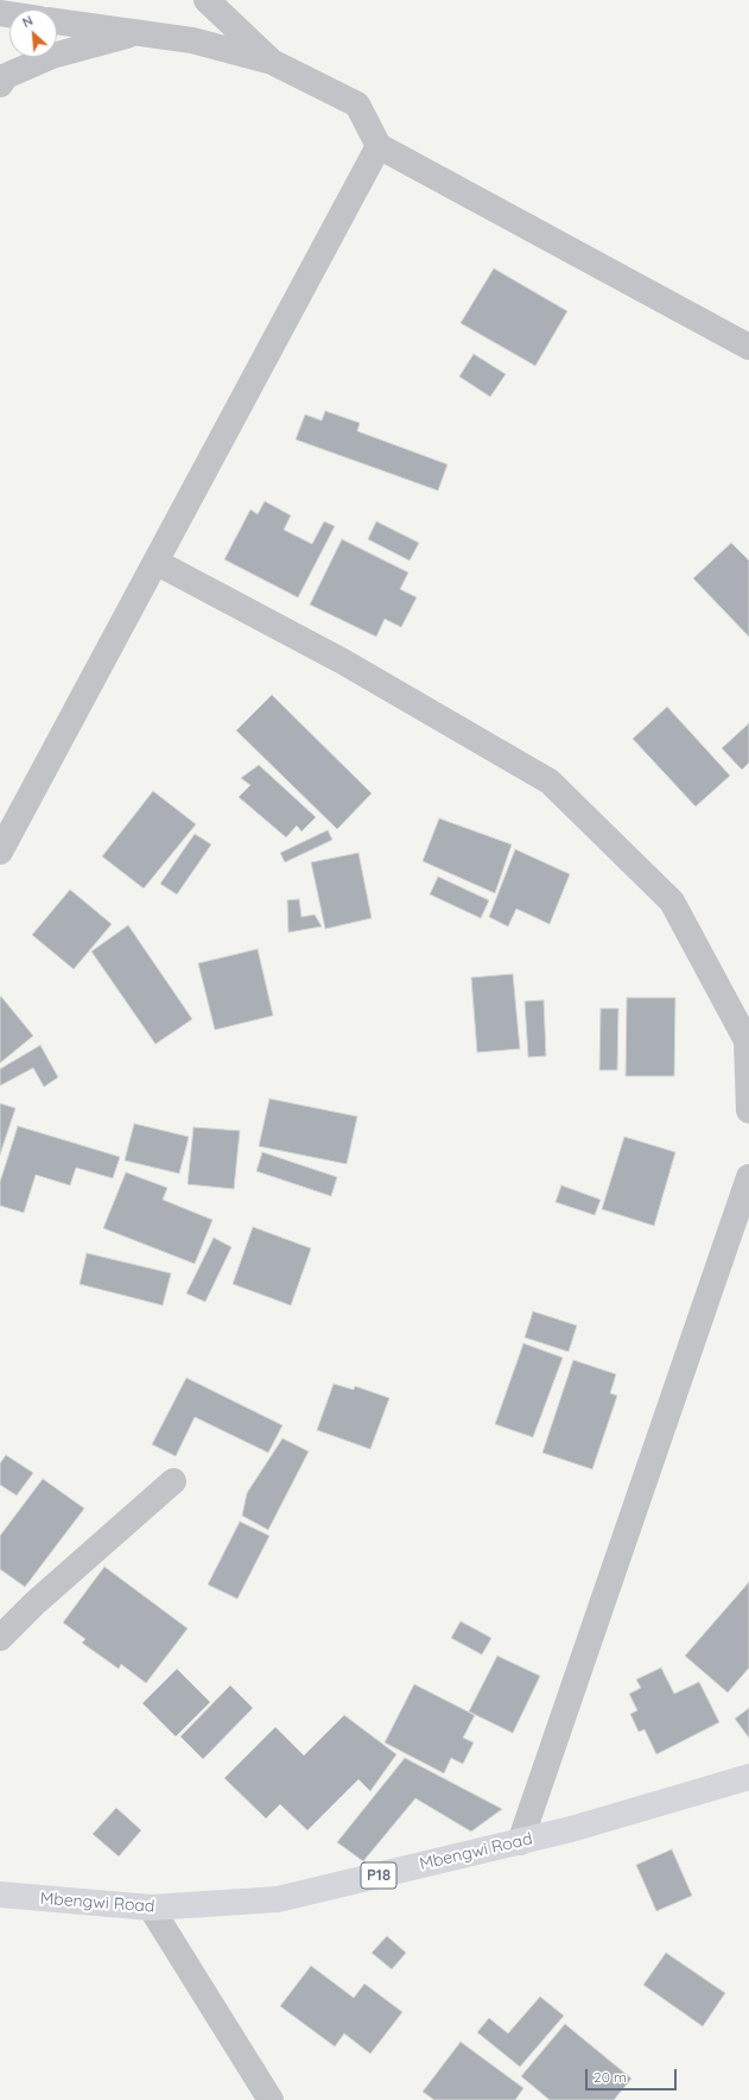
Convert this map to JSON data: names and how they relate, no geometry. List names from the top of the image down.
{
  "streets": {
    "main road": ["Mbengwi Road", "P18"]
  },
  "scale_bar": "20 m",
  "north": "top left"
}
